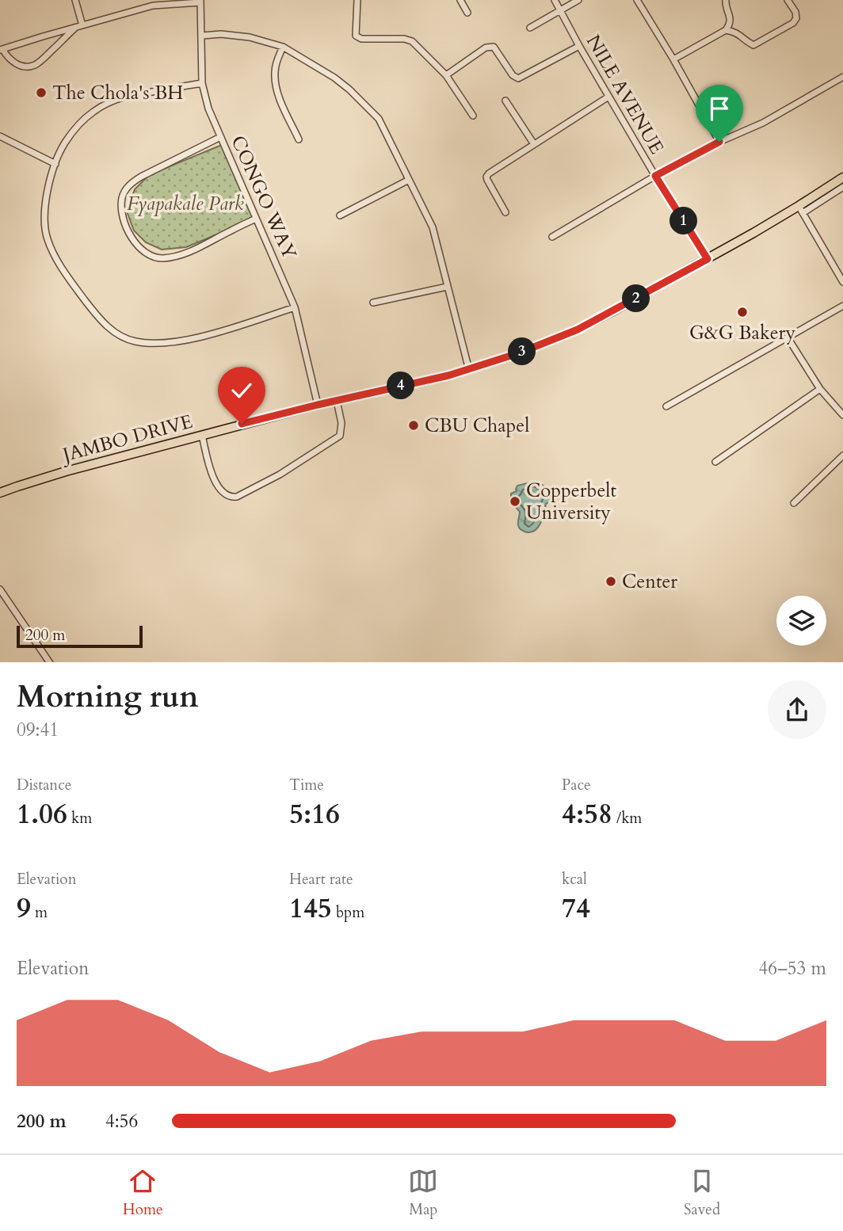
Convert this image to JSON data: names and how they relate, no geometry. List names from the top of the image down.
{
  "streets": {
    "main road": ["JAMBO DRIVE"],
    "street": ["NILE AVENUE", "CONGO WAY"]
  },
  "crossings": [
    ["NILE AVENUE", "JAMBO DRIVE"],
    ["CONGO WAY", "JAMBO DRIVE"]
  ],
  "parks": ["Fyapakale Park"],
  "places": [
    "The Chola's BH",
    "G&G Bakery",
    "CBU Chapel",
    "Copperbelt University",
    "Center"
  ],
  "scale_bar": "200 m",
  "page": {
    "pins": [
      "1",
      "2",
      "3",
      "4"
    ],
    "scale": "200 m",
    "heading": ["Morning run", "09:41"],
    "stats": [
      ["Distance", "1.06 km"],
      ["Time", "5:16"],
      ["Pace", "4:58 /km"],
      ["Elevation", "9 m"],
      ["Heart rate", "145 bpm"],
      ["kcal", "74"]
    ],
    "chart": ["Elevation", "46–53 m"],
    "list": [
      {
        "name": "200 m",
        "note": "4:56"
      }
    ],
    "tabs": ["Home", "Map", "Saved"]
  }
}
